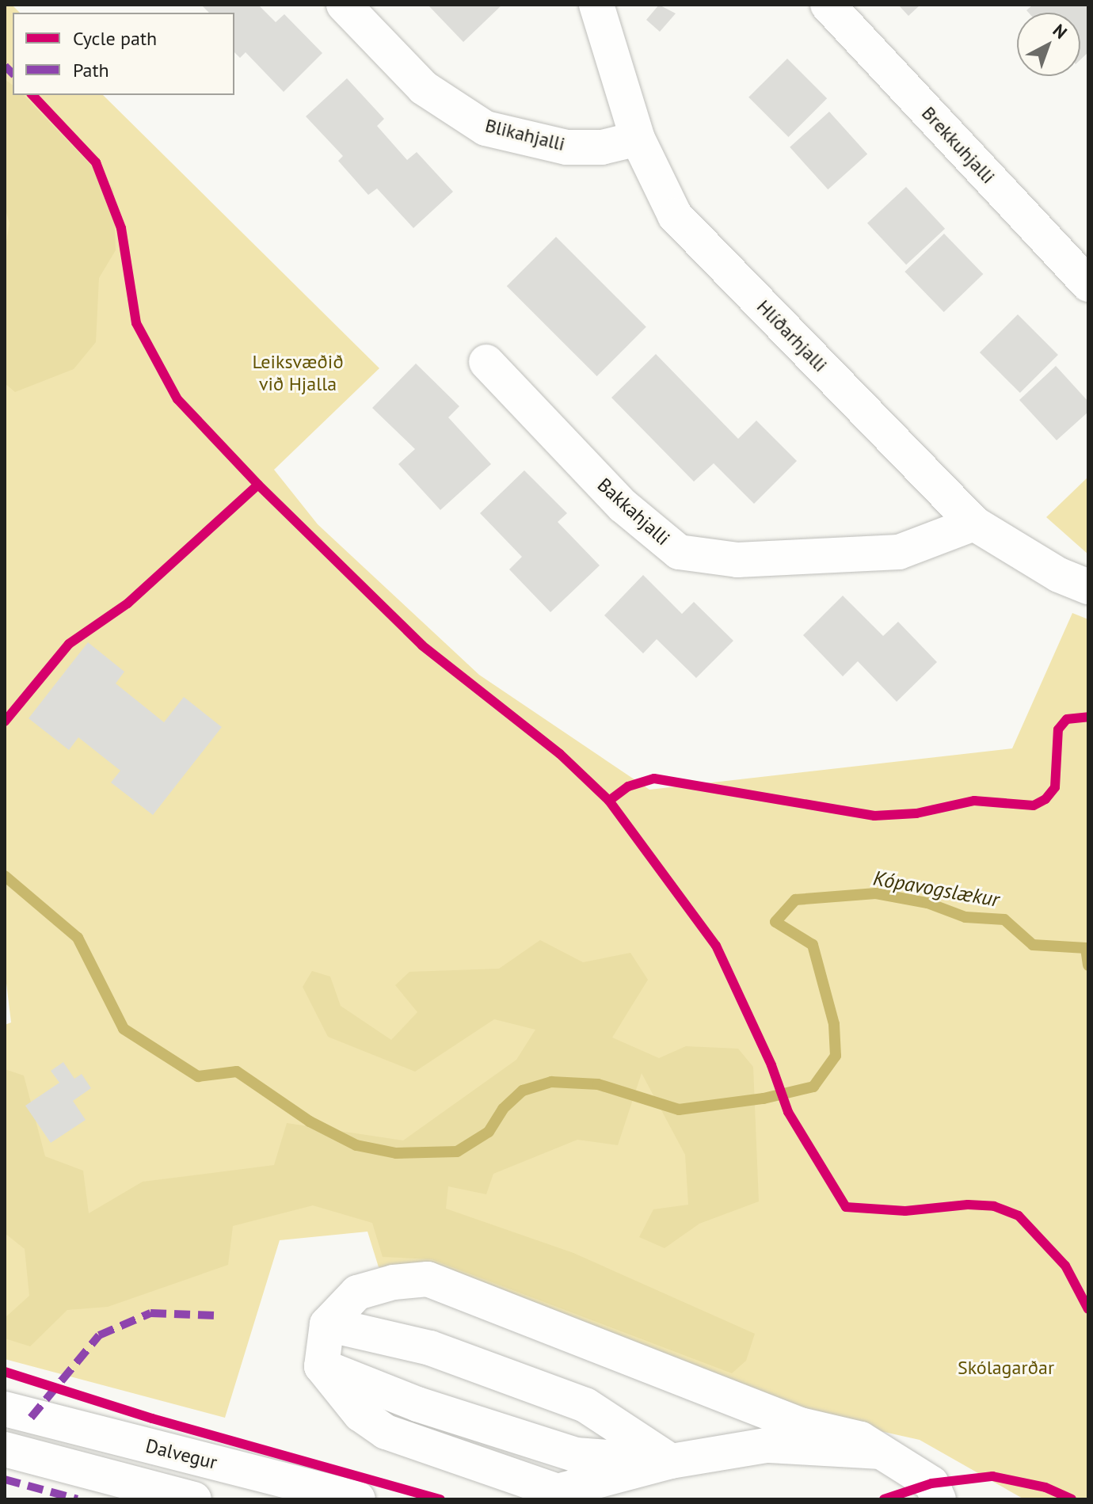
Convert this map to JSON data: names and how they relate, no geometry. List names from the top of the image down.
{
  "streets": {
    "street": [
      "Blikahjalli",
      "Brekkuhjalli",
      "Hlíðarhjalli",
      "Bakkahjalli",
      "Dalvegur"
    ]
  },
  "crossings": [
    ["Blikahjalli", "Hlíðarhjalli"],
    ["Hlíðarhjalli", "Bakkahjalli"]
  ],
  "water": ["Kópavogslækur"],
  "parks": ["Leiksvæðið við Hjalla", "Skólagarðar"],
  "legend": ["Cycle path", "Path"],
  "north": "top right"
}
